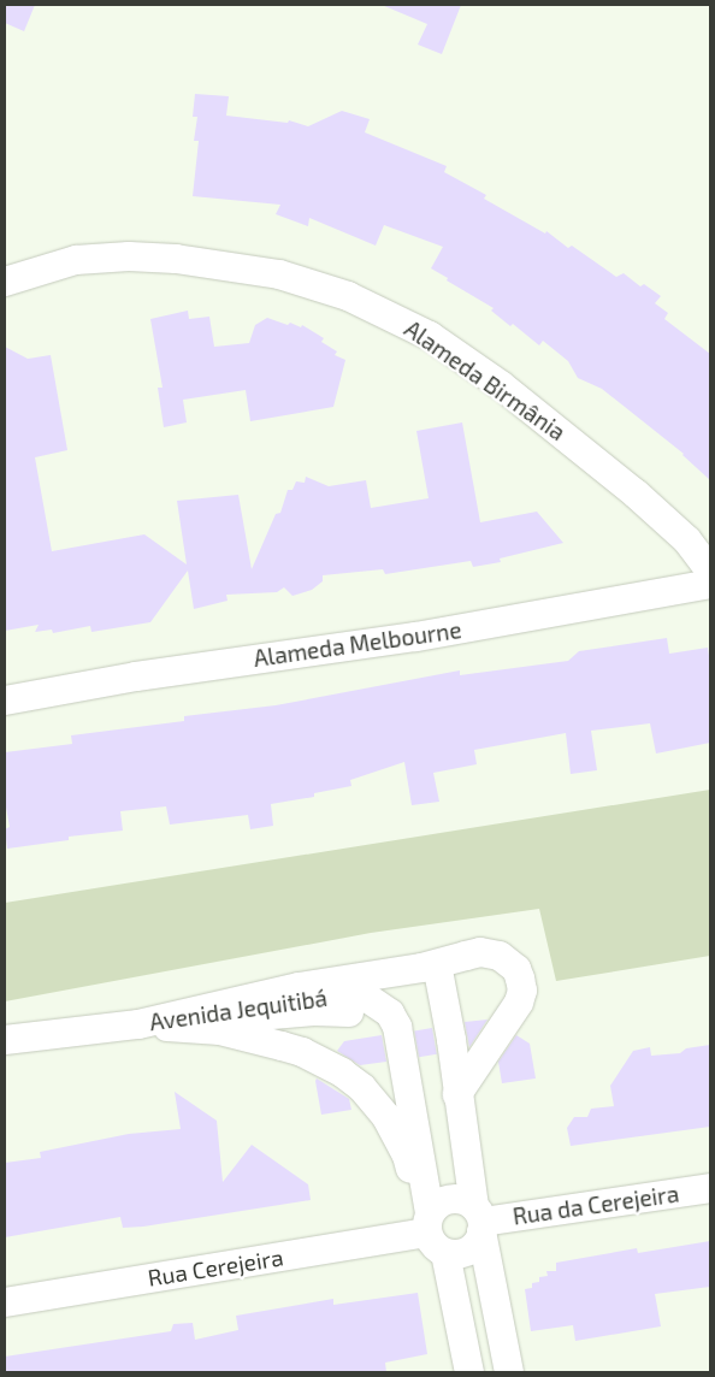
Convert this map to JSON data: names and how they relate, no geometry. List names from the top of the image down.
{
  "streets": {
    "street": [
      "Alameda Birmânia",
      "Alameda Melbourne",
      "Avenida Jequitibá",
      "Rua da Cerejeira",
      "Rua Cerejeira"
    ]
  },
  "crossings": [
    ["Avenida Jequitibá", "Rua da Cerejeira"],
    ["Avenida Jequitibá", "Rua Cerejeira"],
    ["Rua da Cerejeira", "Rua Cerejeira"]
  ]
}
